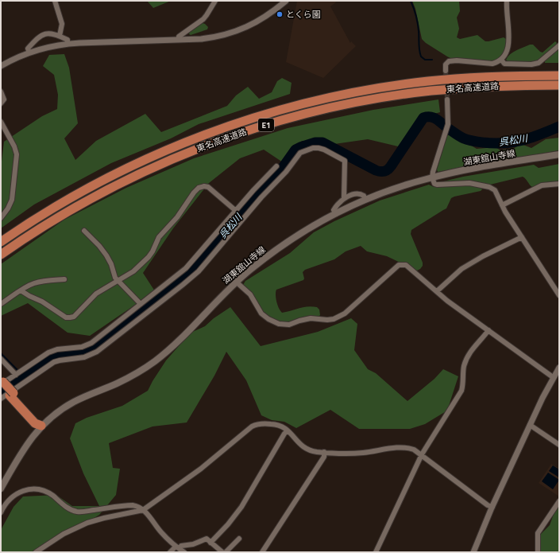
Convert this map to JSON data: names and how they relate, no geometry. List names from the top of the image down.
{
  "streets": {
    "highway": ["東名高速道路", "E1"],
    "main road": ["湖東舘山寺線"]
  },
  "water": ["呉松川"],
  "places": ["とくら園"]
}
